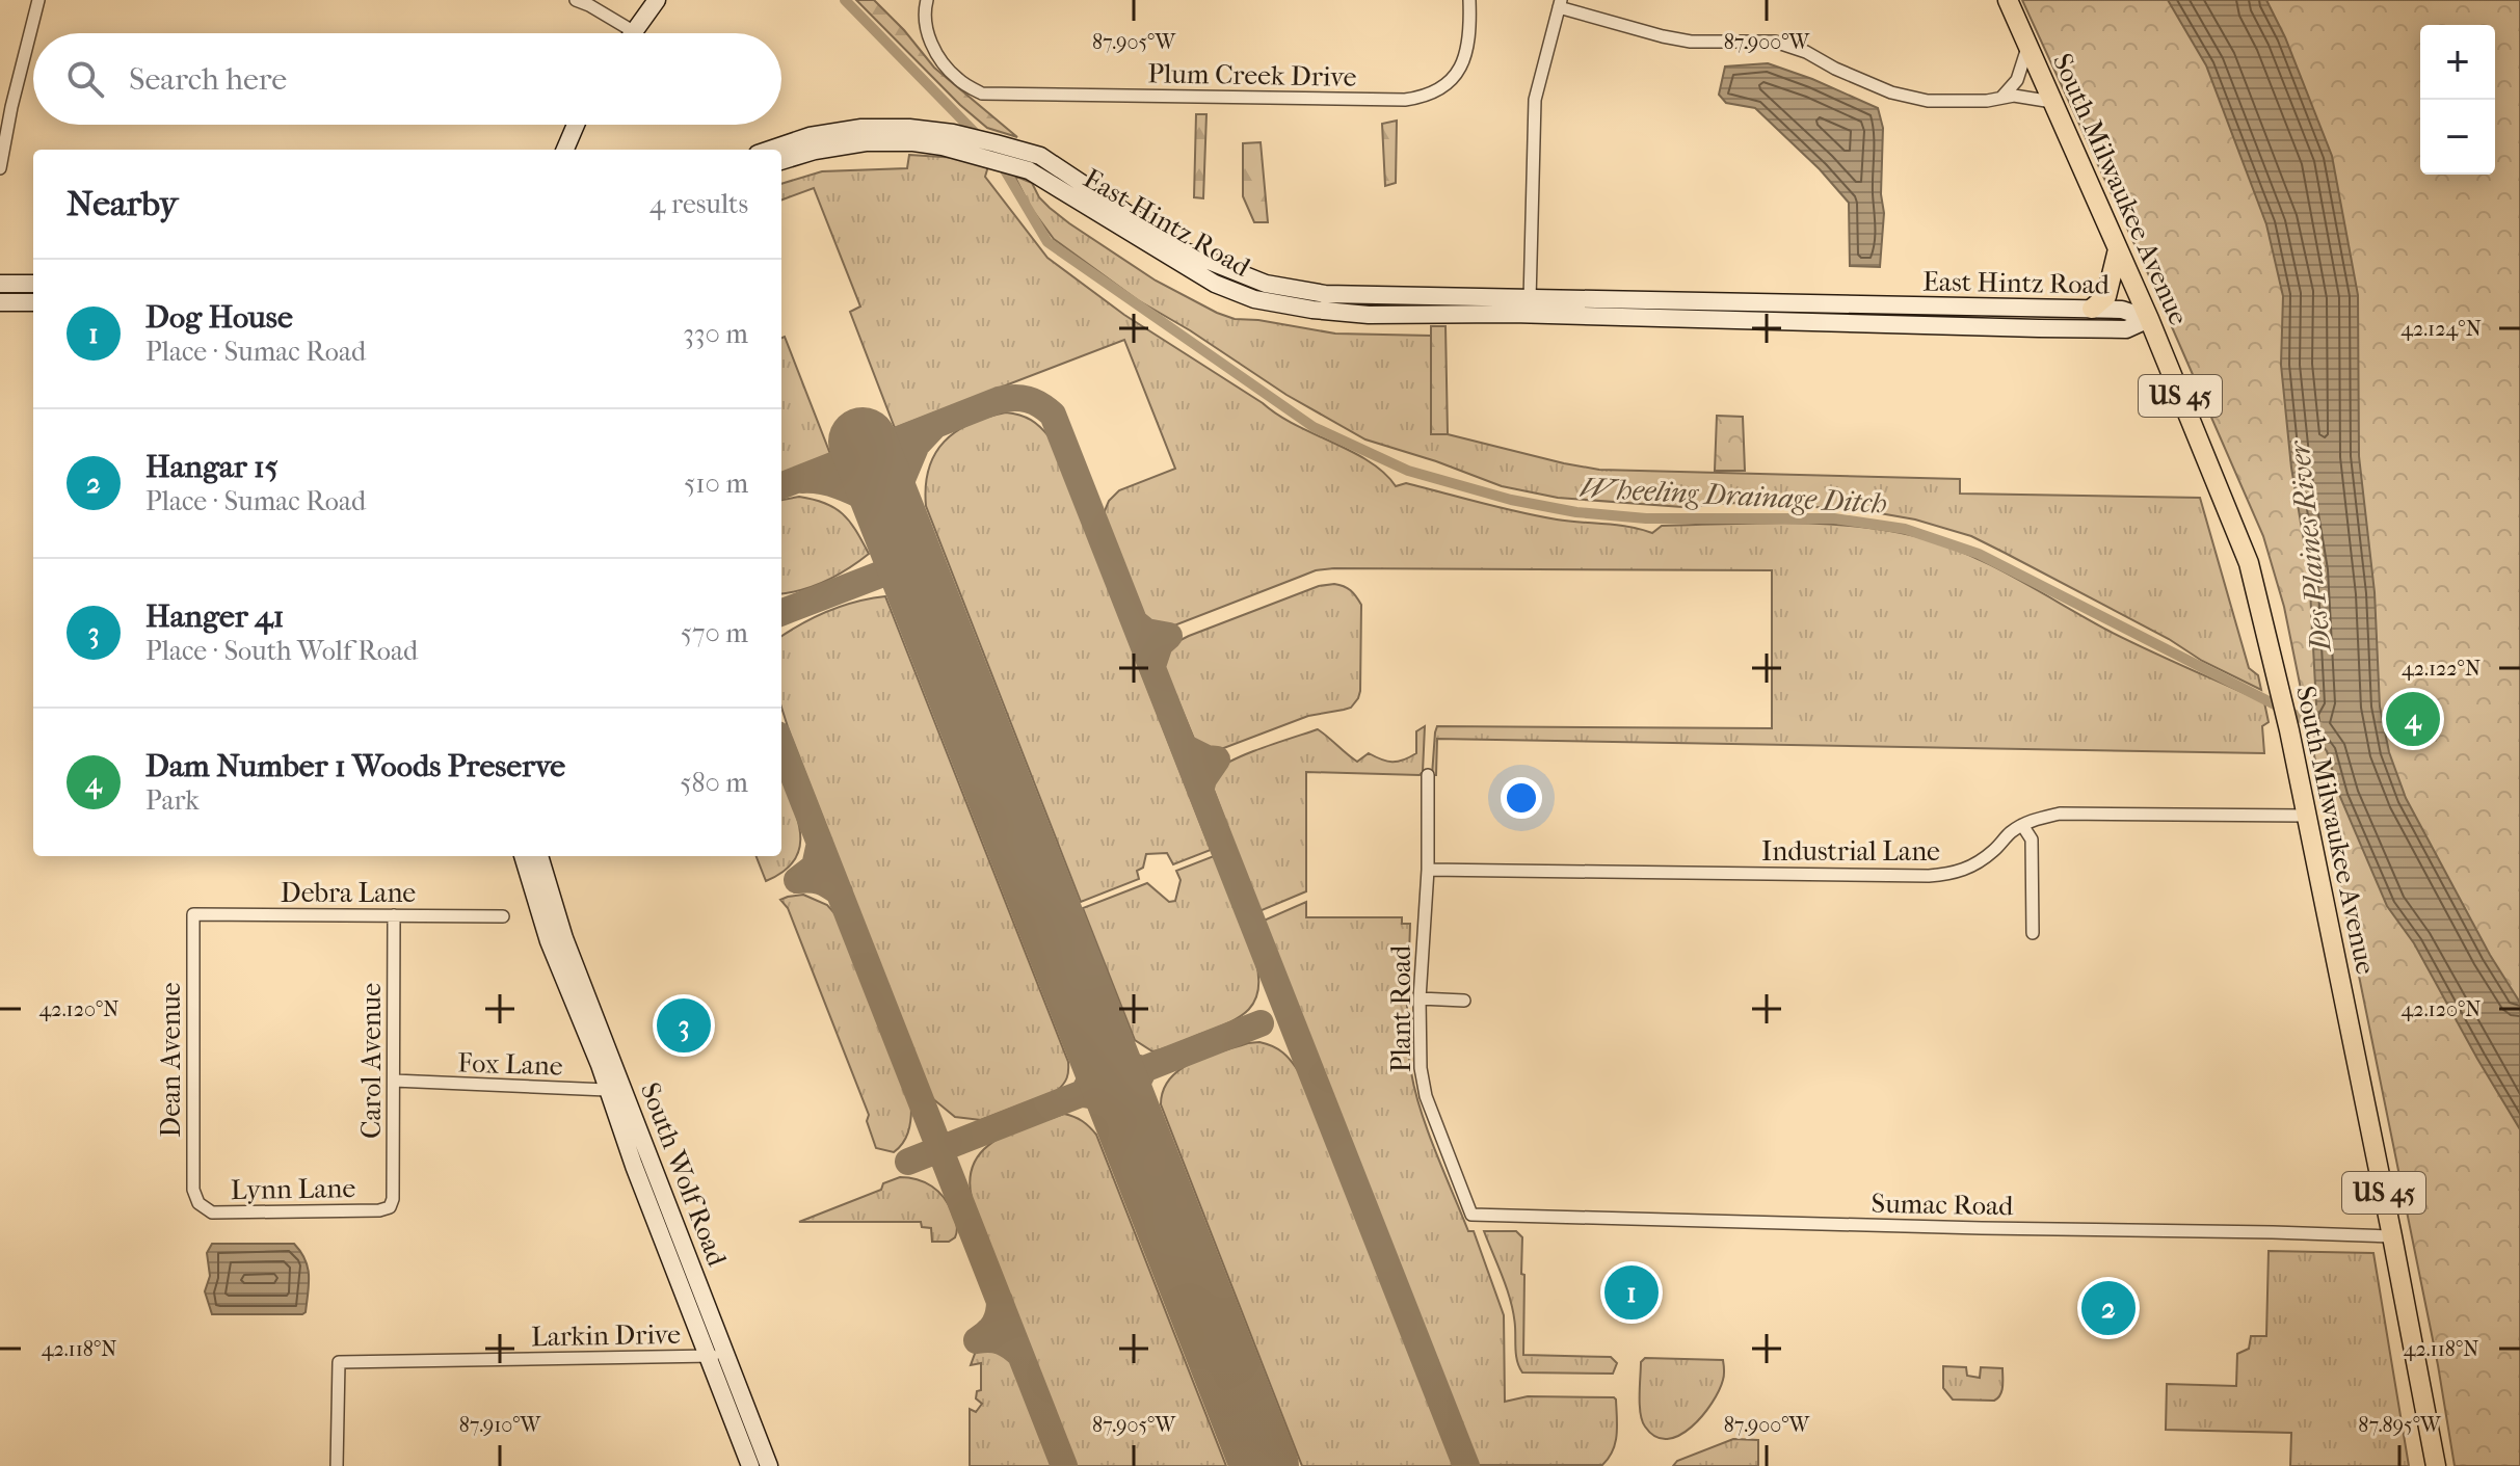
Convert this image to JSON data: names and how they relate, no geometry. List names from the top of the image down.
{
  "streets": {
    "main road": [
      "South Milwaukee Avenue",
      "East Hintz Road",
      "US 45",
      "South Wolf Road"
    ],
    "street": [
      "Plum Creek Drive",
      "Industrial Lane",
      "Debra Lane",
      "Plant Road",
      "Dean Avenue",
      "Carol Avenue",
      "Fox Lane",
      "Lynn Lane",
      "Sumac Road",
      "Larkin Drive"
    ]
  },
  "crossings": [
    ["South Milwaukee Avenue", "East Hintz Road"],
    ["South Milwaukee Avenue", "Industrial Lane"],
    ["South Milwaukee Avenue", "Sumac Road"],
    ["Industrial Lane", "Plant Road"],
    ["Debra Lane", "Dean Avenue"],
    ["Debra Lane", "Carol Avenue"],
    ["Plant Road", "Sumac Road"],
    ["Dean Avenue", "Lynn Lane"],
    ["Carol Avenue", "Fox Lane"],
    ["Carol Avenue", "Lynn Lane"],
    ["Fox Lane", "South Wolf Road"],
    ["South Wolf Road", "Larkin Drive"]
  ],
  "water": ["Wheeling Drainage Ditch", "Des Plaines River"],
  "page": {
    "map_buttons": ["+", "−"],
    "search": "Search here",
    "heading": ["Nearby", "4 results"],
    "list": [
      {
        "mark": "1",
        "name": "Dog House",
        "note": "Place · Sumac Road",
        "value": "330 m"
      },
      {
        "mark": "2",
        "name": "Hangar 15",
        "note": "Place · Sumac Road",
        "value": "510 m"
      },
      {
        "mark": "3",
        "name": "Hanger 41",
        "note": "Place · South Wolf Road",
        "value": "570 m"
      },
      {
        "mark": "4",
        "name": "Dam Number 1 Woods Preserve",
        "note": "Park",
        "value": "580 m"
      }
    ],
    "pins": [
      "4",
      "3",
      "1",
      "2"
    ]
  },
  "coordinates": [
    "87.905°W",
    "87.900°W",
    "42.124°N",
    "42.122°N",
    "42.120°N",
    "42.118°N",
    "87.910°W",
    "87.895°W"
  ]
}
